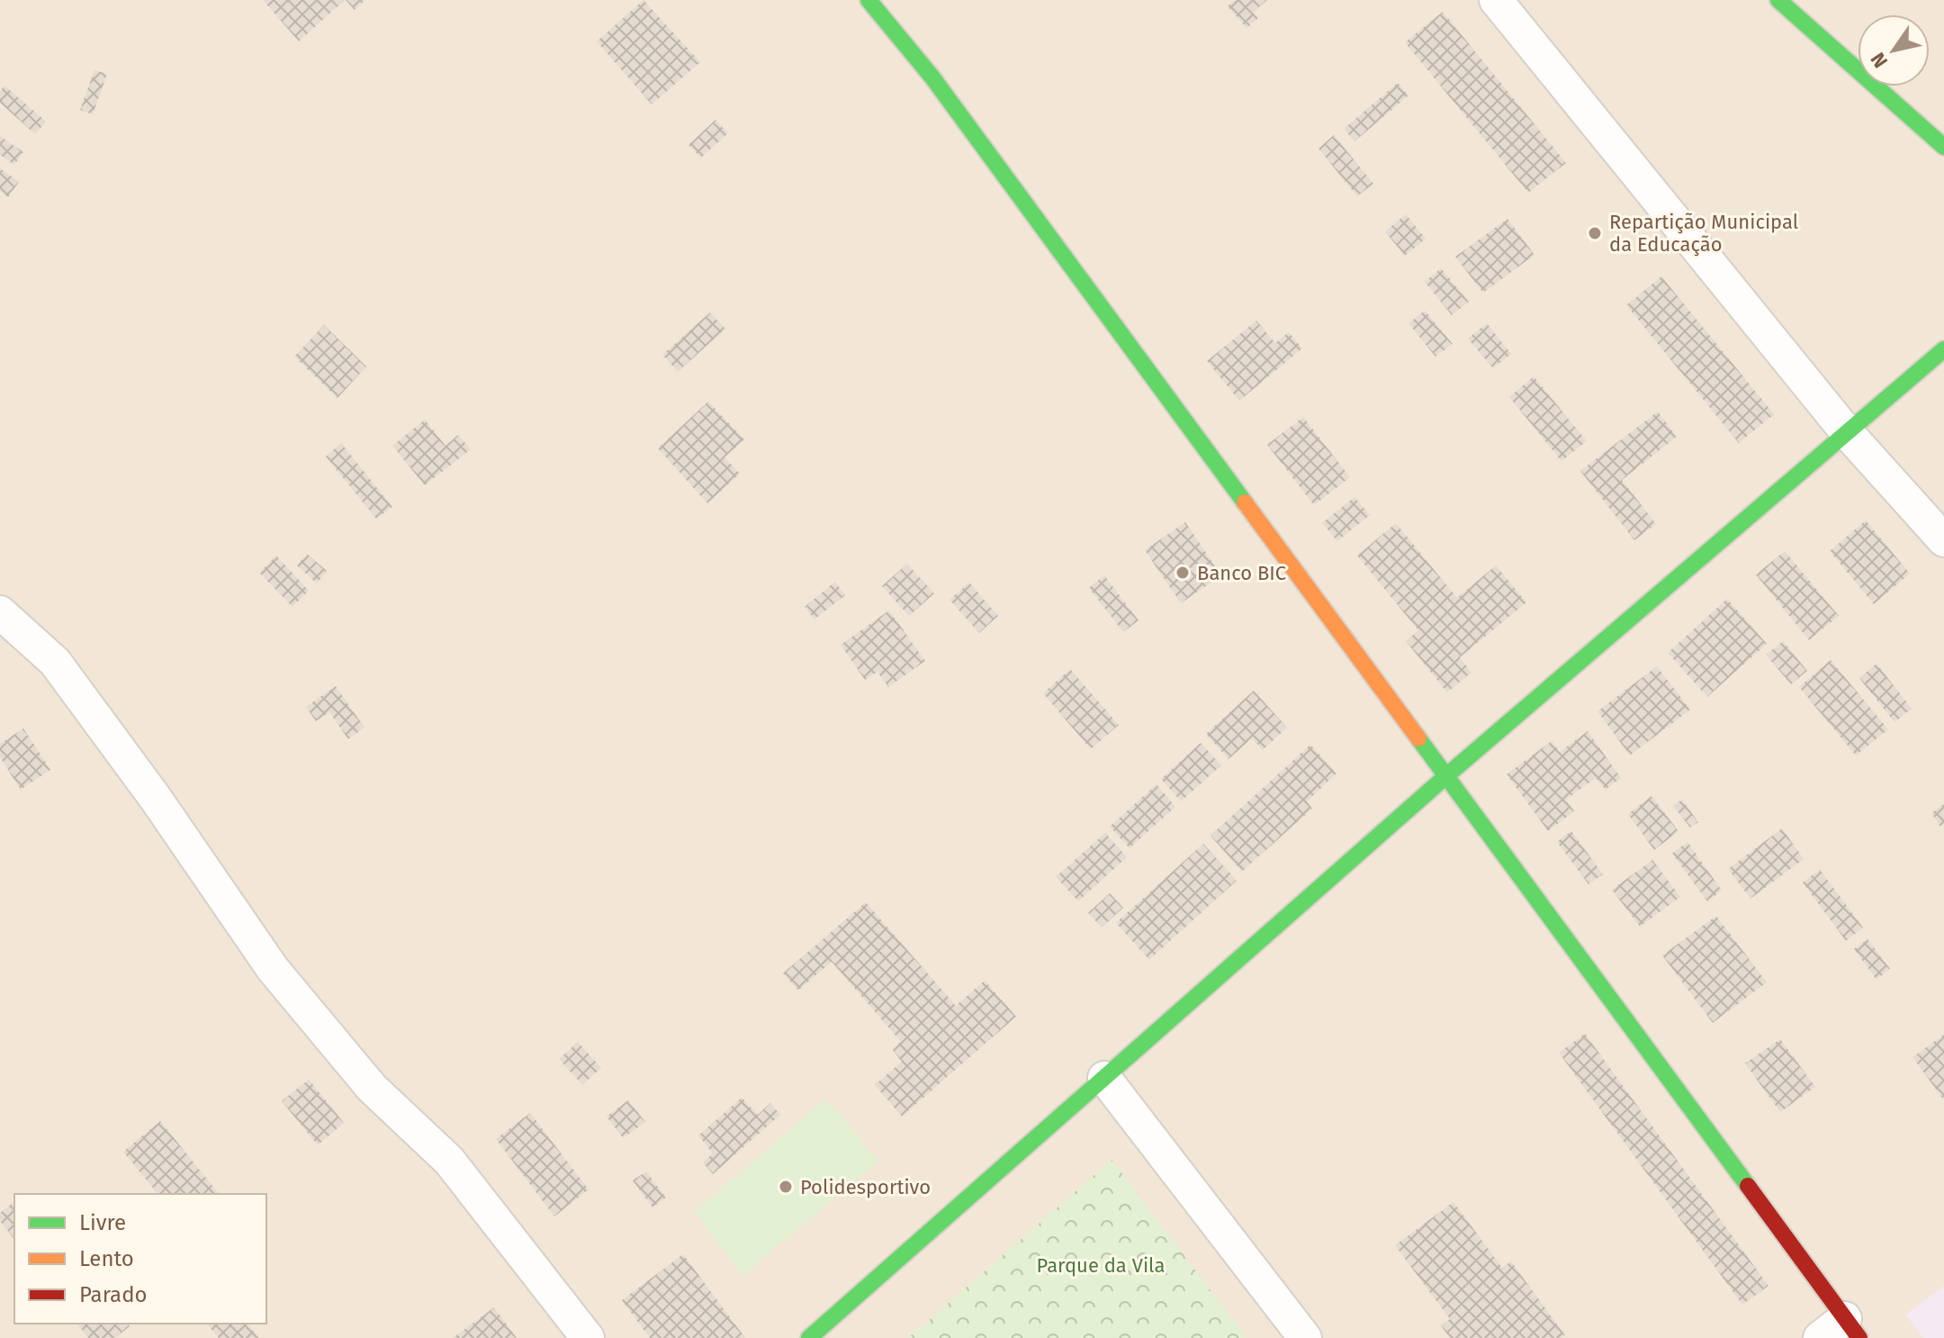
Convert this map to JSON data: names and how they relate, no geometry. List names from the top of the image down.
{
  "parks": ["Parque da Vila"],
  "places": ["Repartição Municipal da Educação", "Banco BIC", "Polidesportivo"],
  "legend": ["Livre", "Lento", "Parado"],
  "north": "bottom left"
}
